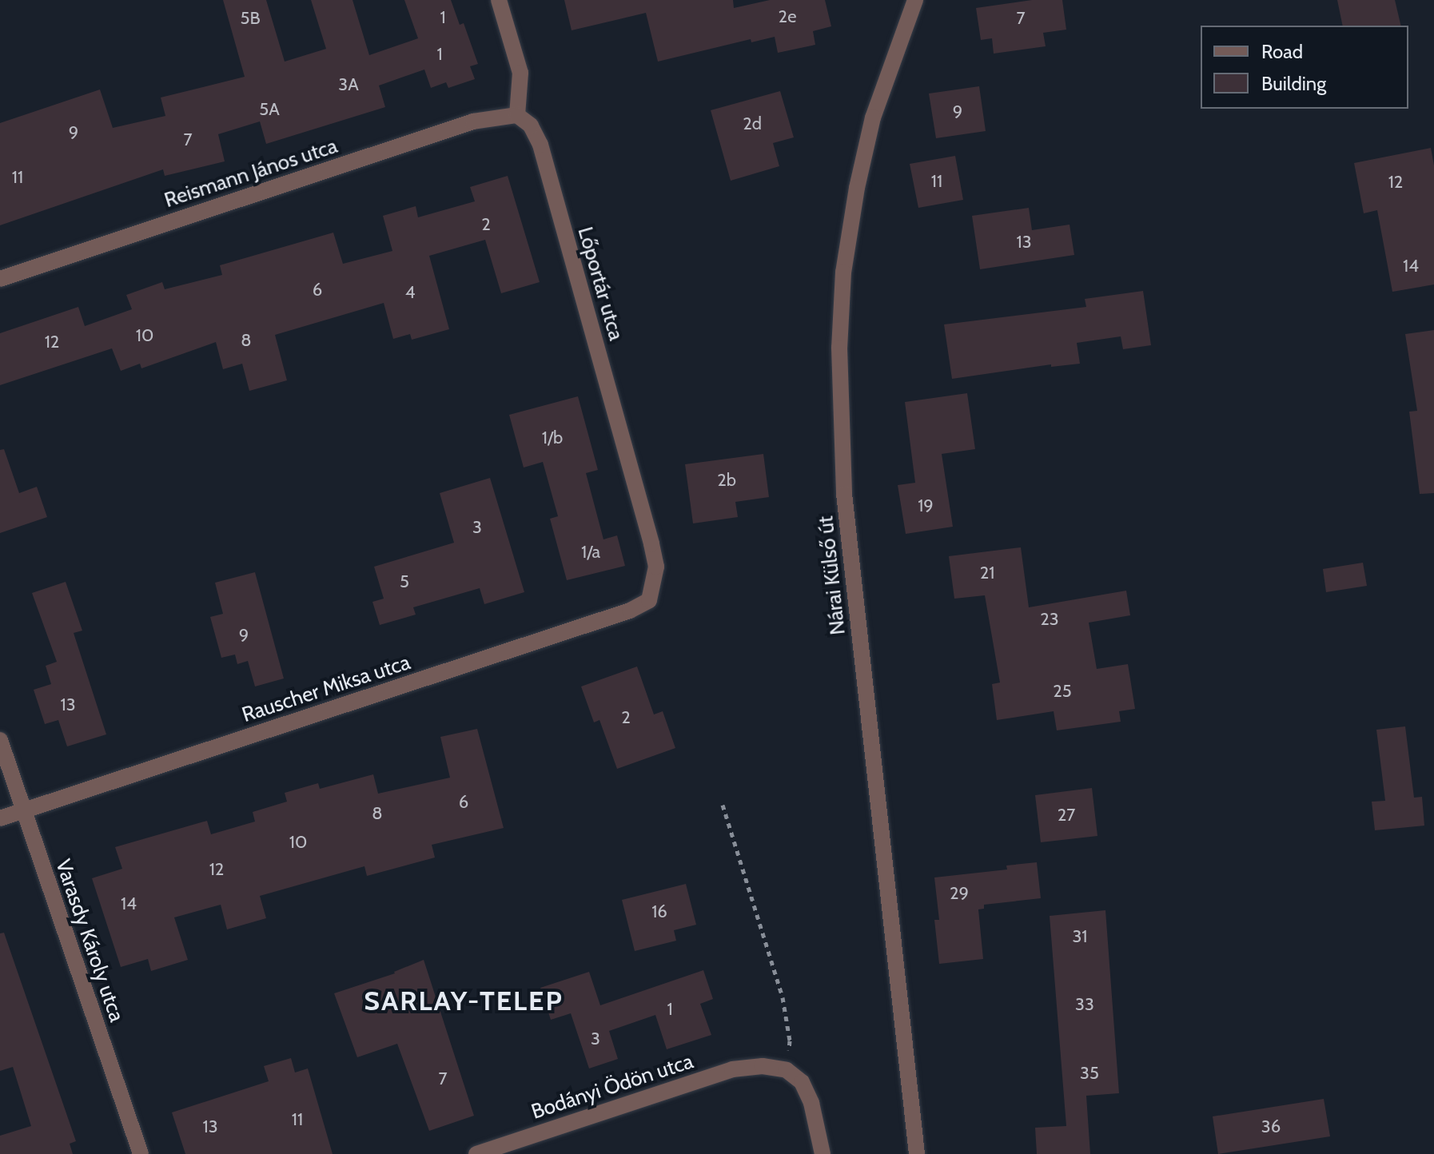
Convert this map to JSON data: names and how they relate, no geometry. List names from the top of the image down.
{
  "streets": {
    "street": [
      "Reismann János utca",
      "Lőportár utca",
      "Nárai Külső út",
      "Rauscher Miksa utca",
      "Varasdy Károly utca",
      "Bodányi Ödön utca"
    ]
  },
  "crossings": [
    ["Reismann János utca", "Lőportár utca"],
    ["Lőportár utca", "Rauscher Miksa utca"],
    ["Rauscher Miksa utca", "Varasdy Károly utca"]
  ],
  "districts": ["SARLAY-TELEP"],
  "house_numbers": [
    "2e",
    "1",
    "5B",
    "7",
    "1",
    "3A",
    "5A",
    "9",
    "2d",
    "9",
    "7",
    "11",
    "11",
    "12",
    "2",
    "13",
    "14",
    "6",
    "4",
    "10",
    "8",
    "12",
    "1/b",
    "2b",
    "19",
    "3",
    "1/a",
    "21",
    "5",
    "23",
    "9",
    "25",
    "13",
    "2",
    "6",
    "8",
    "27",
    "10",
    "12",
    "29",
    "14",
    "16",
    "31",
    "33",
    "1",
    "3",
    "35",
    "7",
    "11",
    "13",
    "36"
  ],
  "legend": ["Road", "Building"]
}
